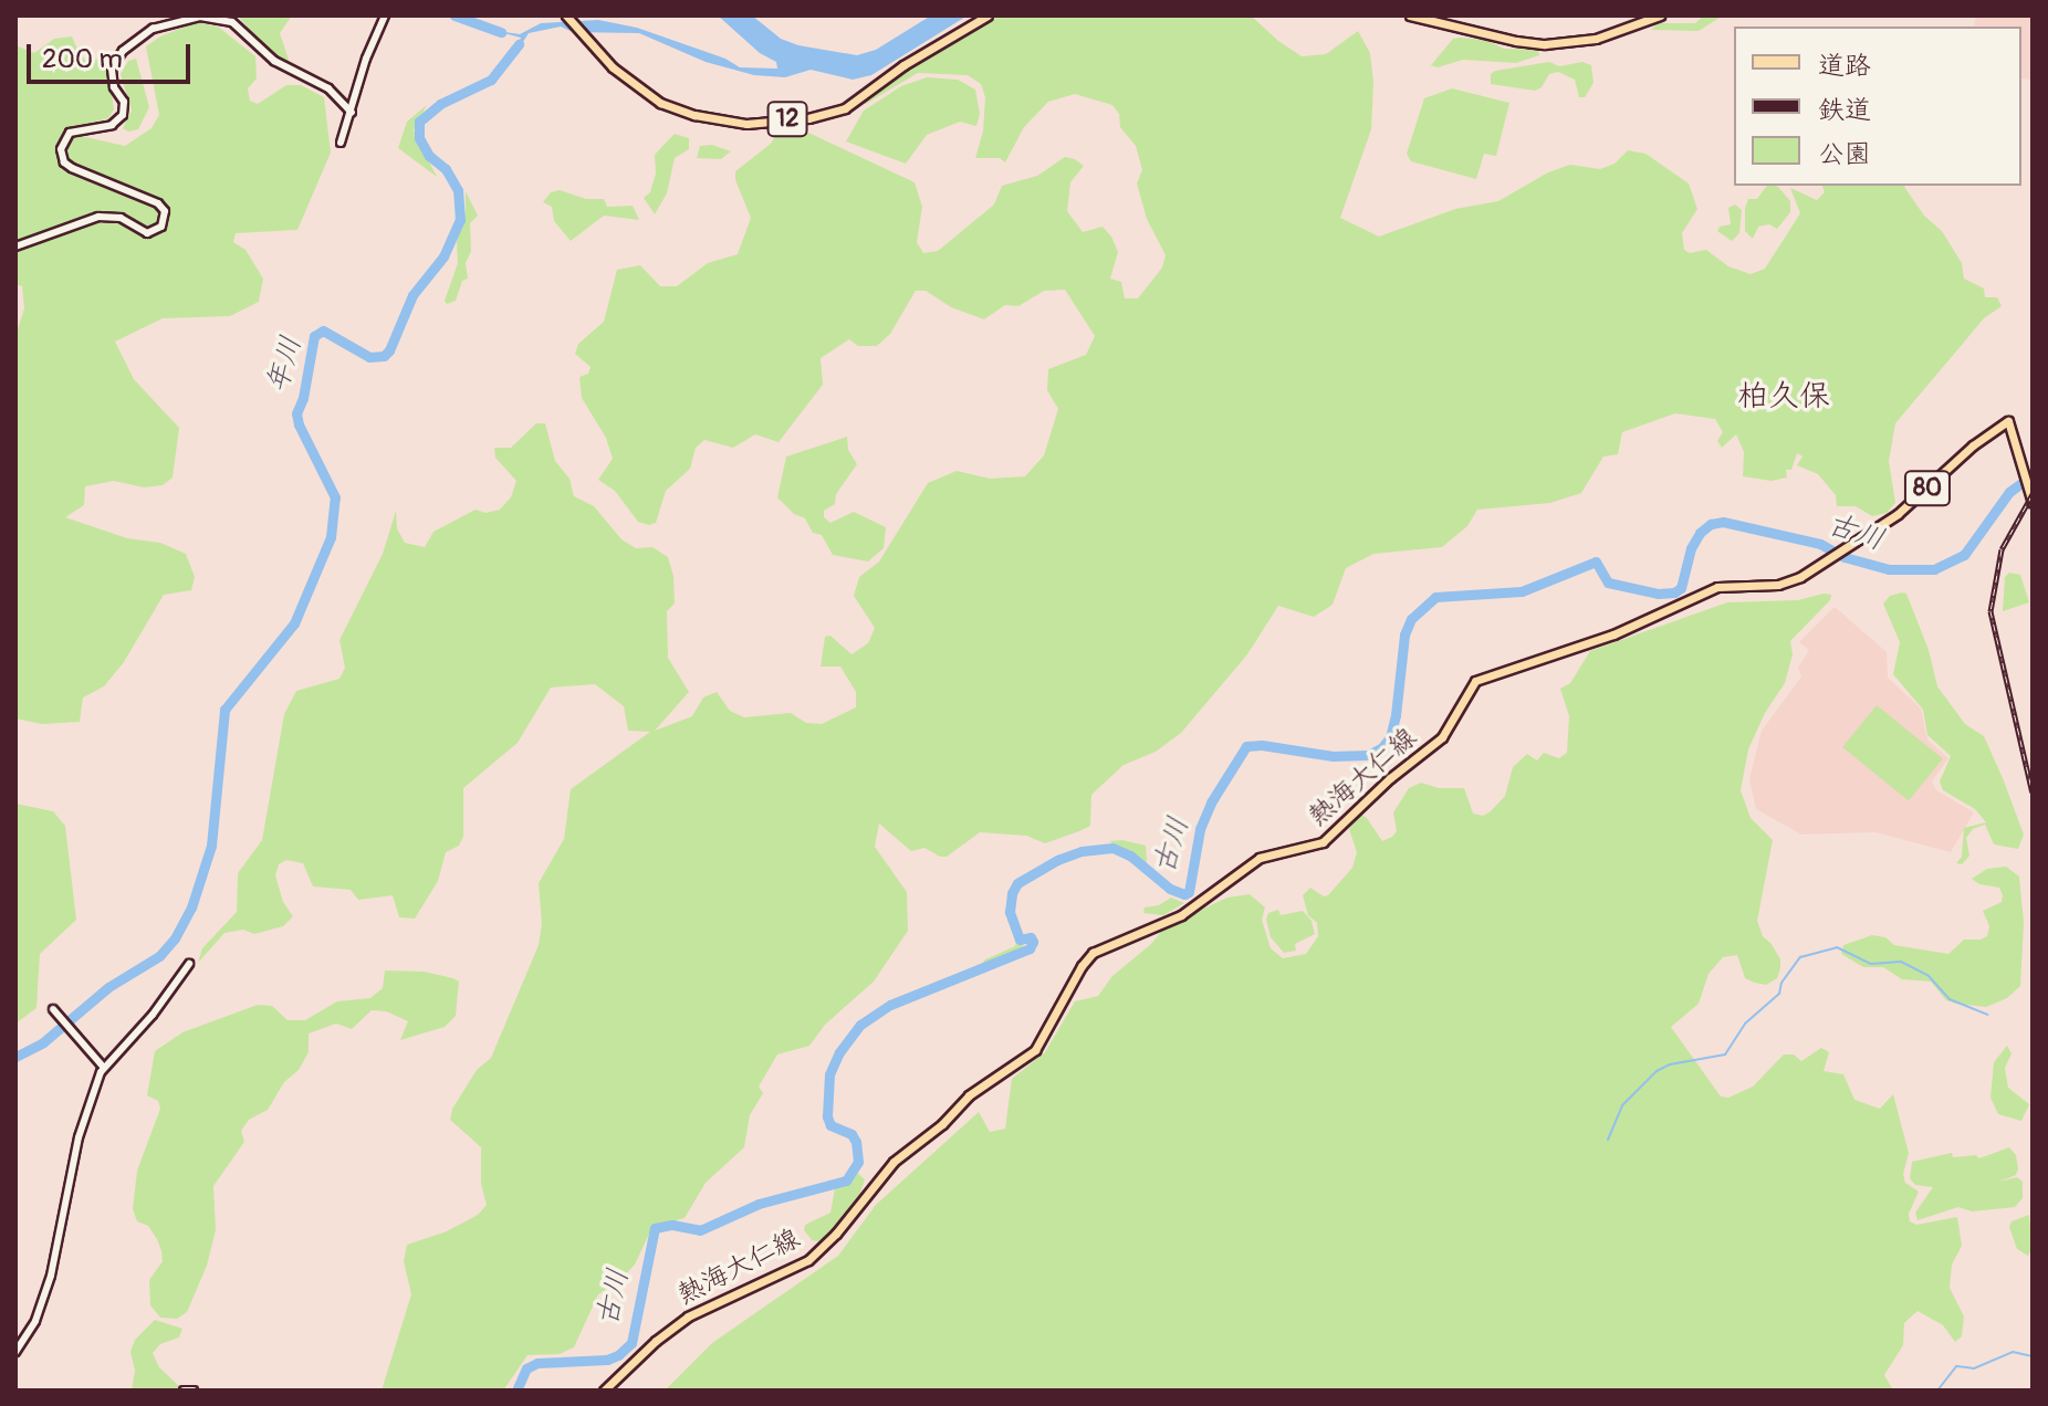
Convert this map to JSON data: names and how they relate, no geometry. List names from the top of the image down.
{
  "streets": {
    "main road": ["12", "80", "熱海大仁線"]
  },
  "districts": ["柏久保"],
  "water": ["年川", "古川"],
  "legend": ["道路", "鉄道", "公園"],
  "scale_bar": "200 m"
}
